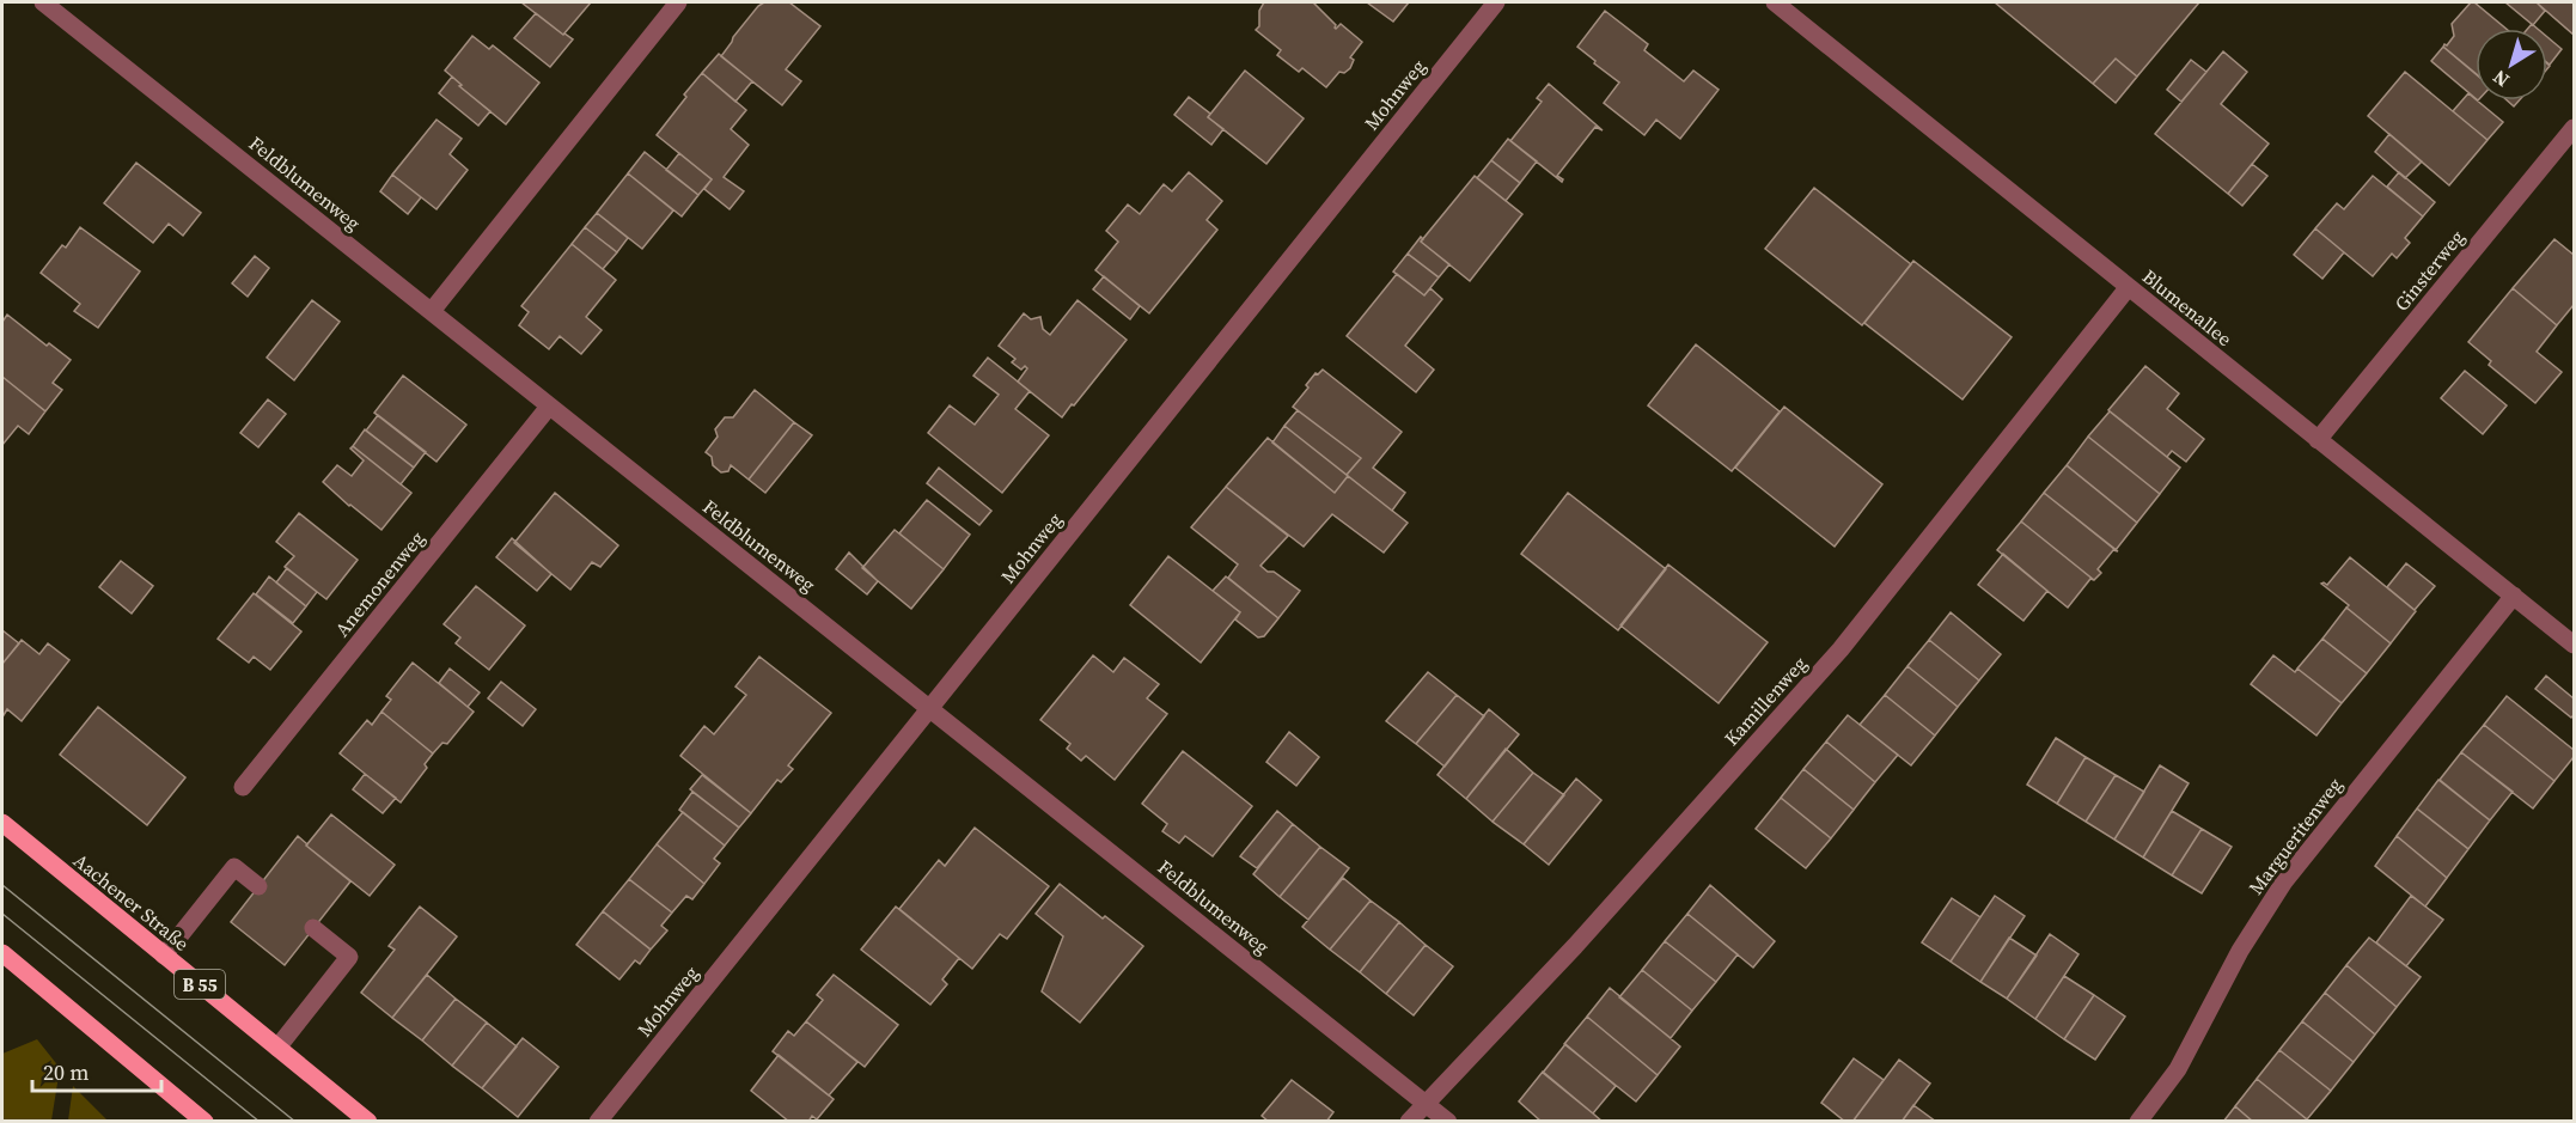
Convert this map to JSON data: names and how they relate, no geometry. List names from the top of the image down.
{
  "streets": {
    "main road": ["Aachener Straße", "B 55"],
    "street": [
      "Mohnweg",
      "Feldblumenweg",
      "Ginsterweg",
      "Blumenallee",
      "Anemonenweg",
      "Kamillenweg",
      "Margueritenweg"
    ]
  },
  "crossings": [
    ["Mohnweg", "Feldblumenweg"],
    ["Feldblumenweg", "Anemonenweg"],
    ["Feldblumenweg", "Kamillenweg"],
    ["Ginsterweg", "Blumenallee"],
    ["Blumenallee", "Kamillenweg"],
    ["Blumenallee", "Margueritenweg"]
  ],
  "scale_bar": "20 m",
  "north": "bottom left"
}
